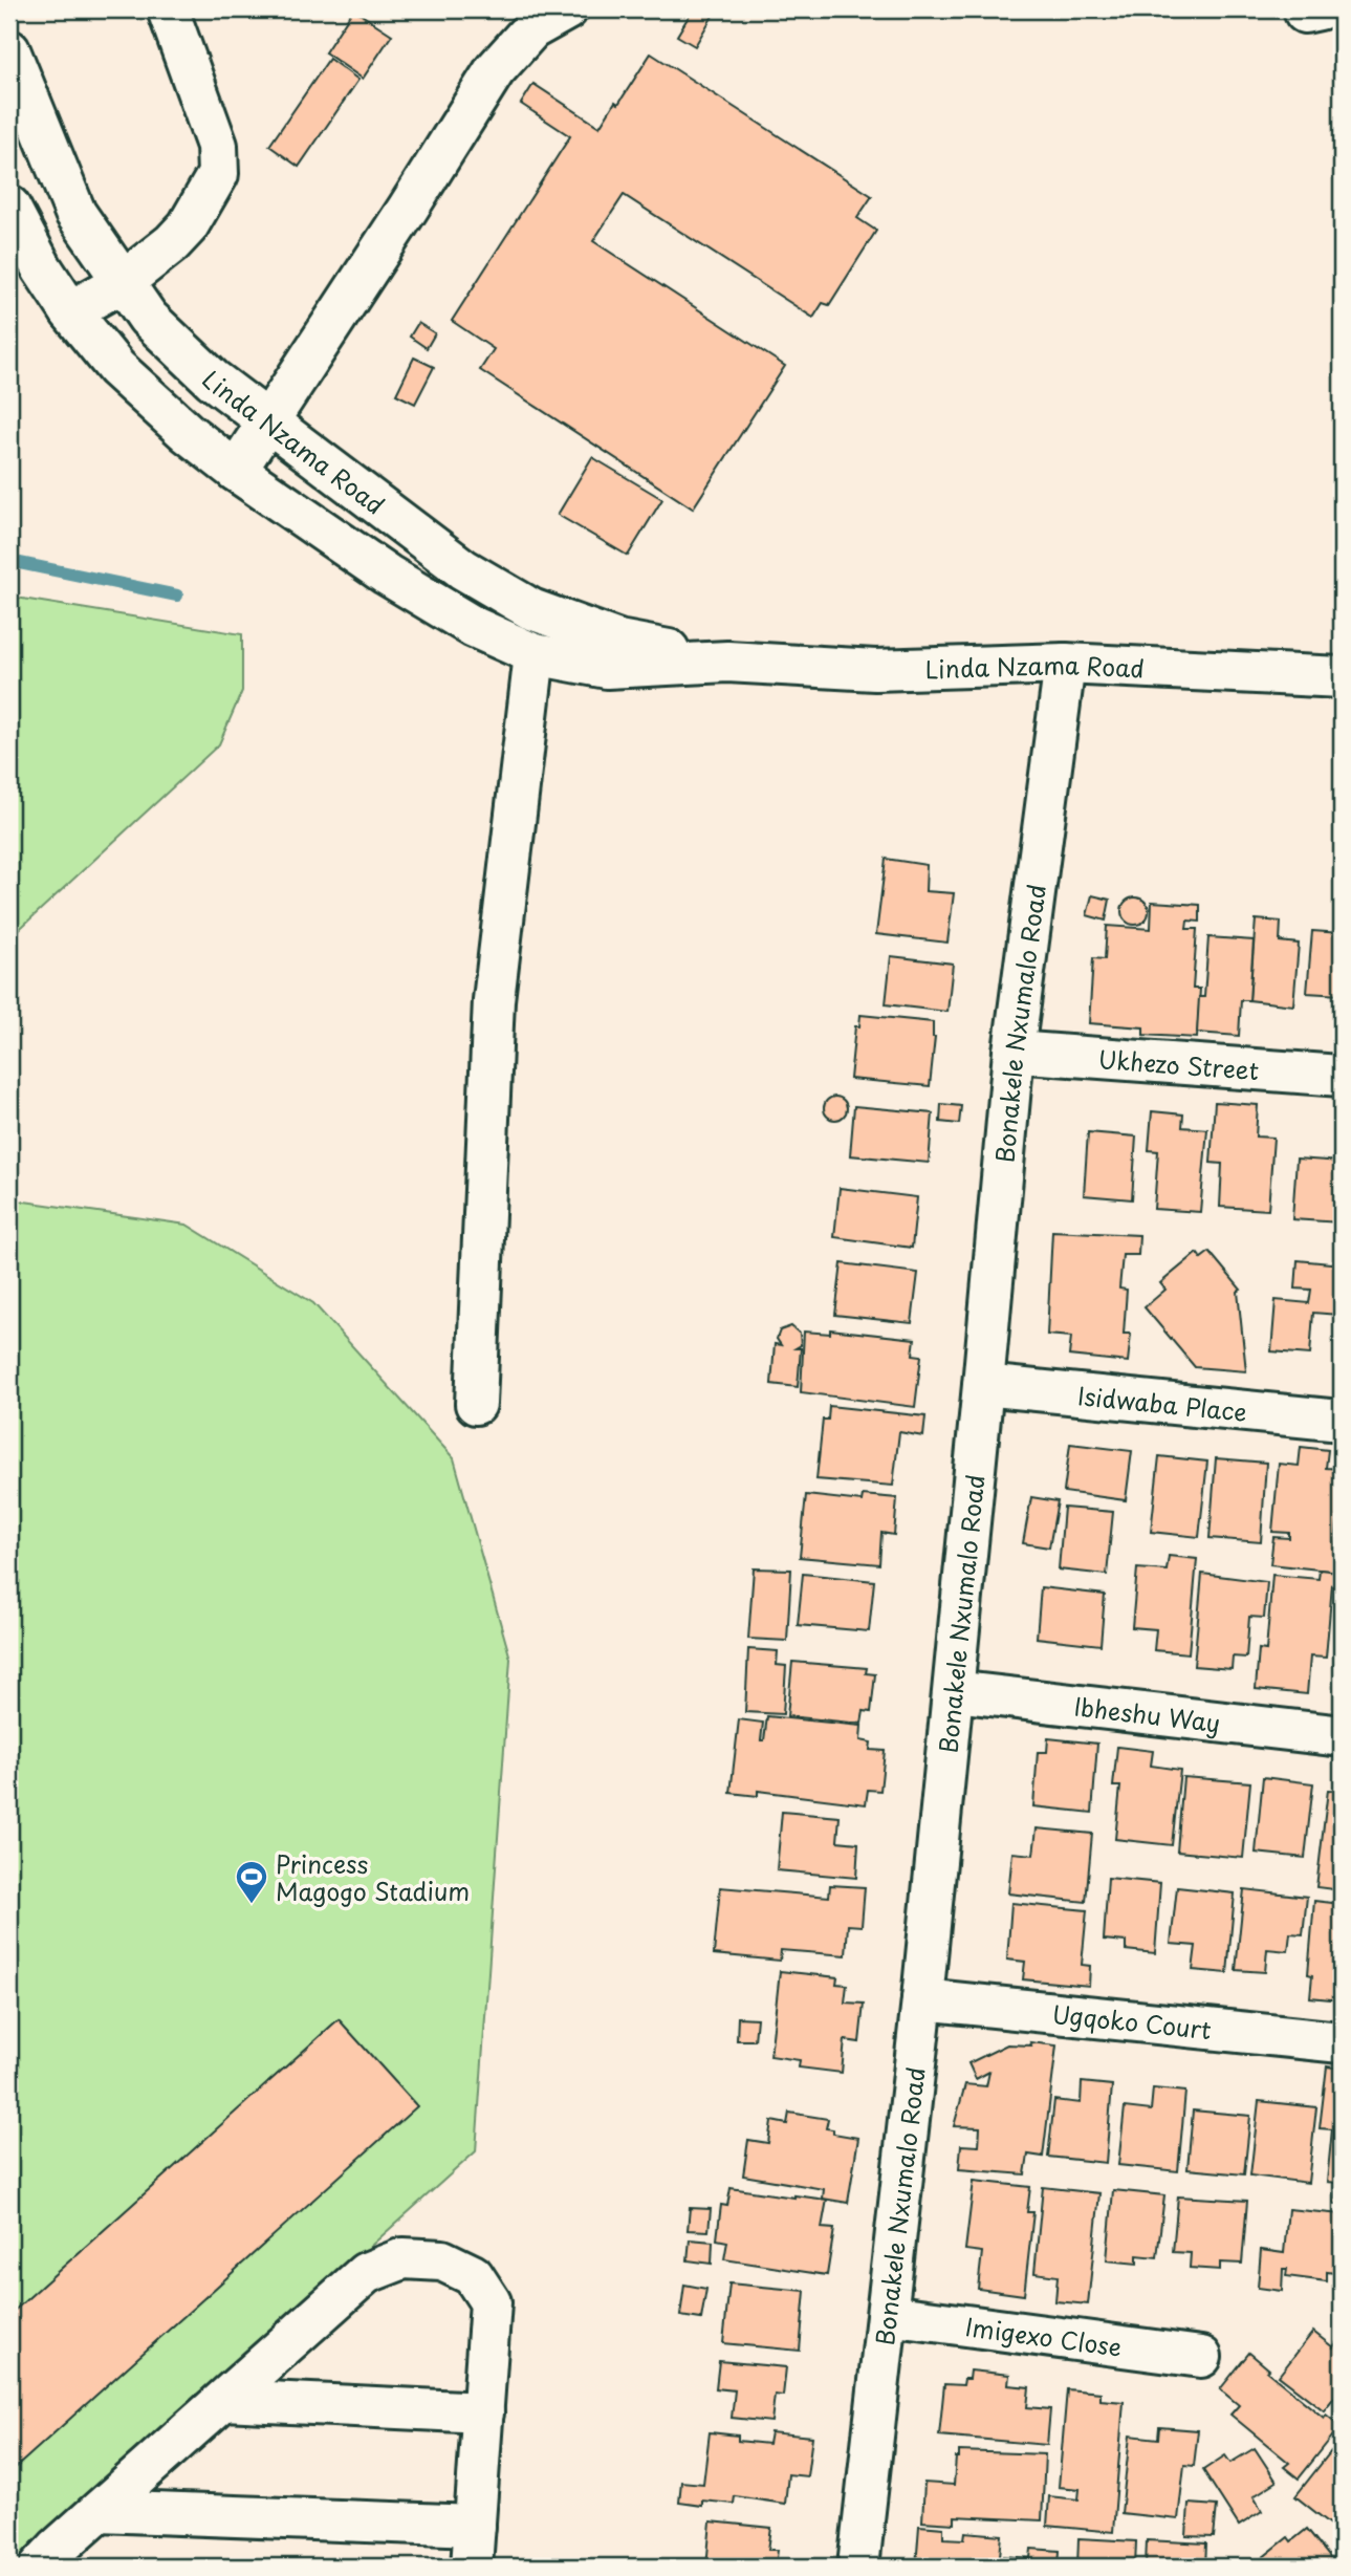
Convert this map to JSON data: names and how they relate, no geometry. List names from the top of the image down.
{
  "streets": {
    "street": [
      "Linda Nzama Road",
      "Bonakele Nxumalo Road",
      "Ukhezo Street",
      "Isidwaba Place",
      "Ibheshu Way",
      "Ugqoko Court",
      "Imigexo Close"
    ]
  },
  "crossings": [
    ["Linda Nzama Road", "Bonakele Nxumalo Road"],
    ["Bonakele Nxumalo Road", "Ukhezo Street"],
    ["Bonakele Nxumalo Road", "Isidwaba Place"],
    ["Bonakele Nxumalo Road", "Ibheshu Way"],
    ["Bonakele Nxumalo Road", "Ugqoko Court"],
    ["Bonakele Nxumalo Road", "Imigexo Close"]
  ],
  "places": {
    "sports": ["Princess Magogo Stadium"]
  }
}
